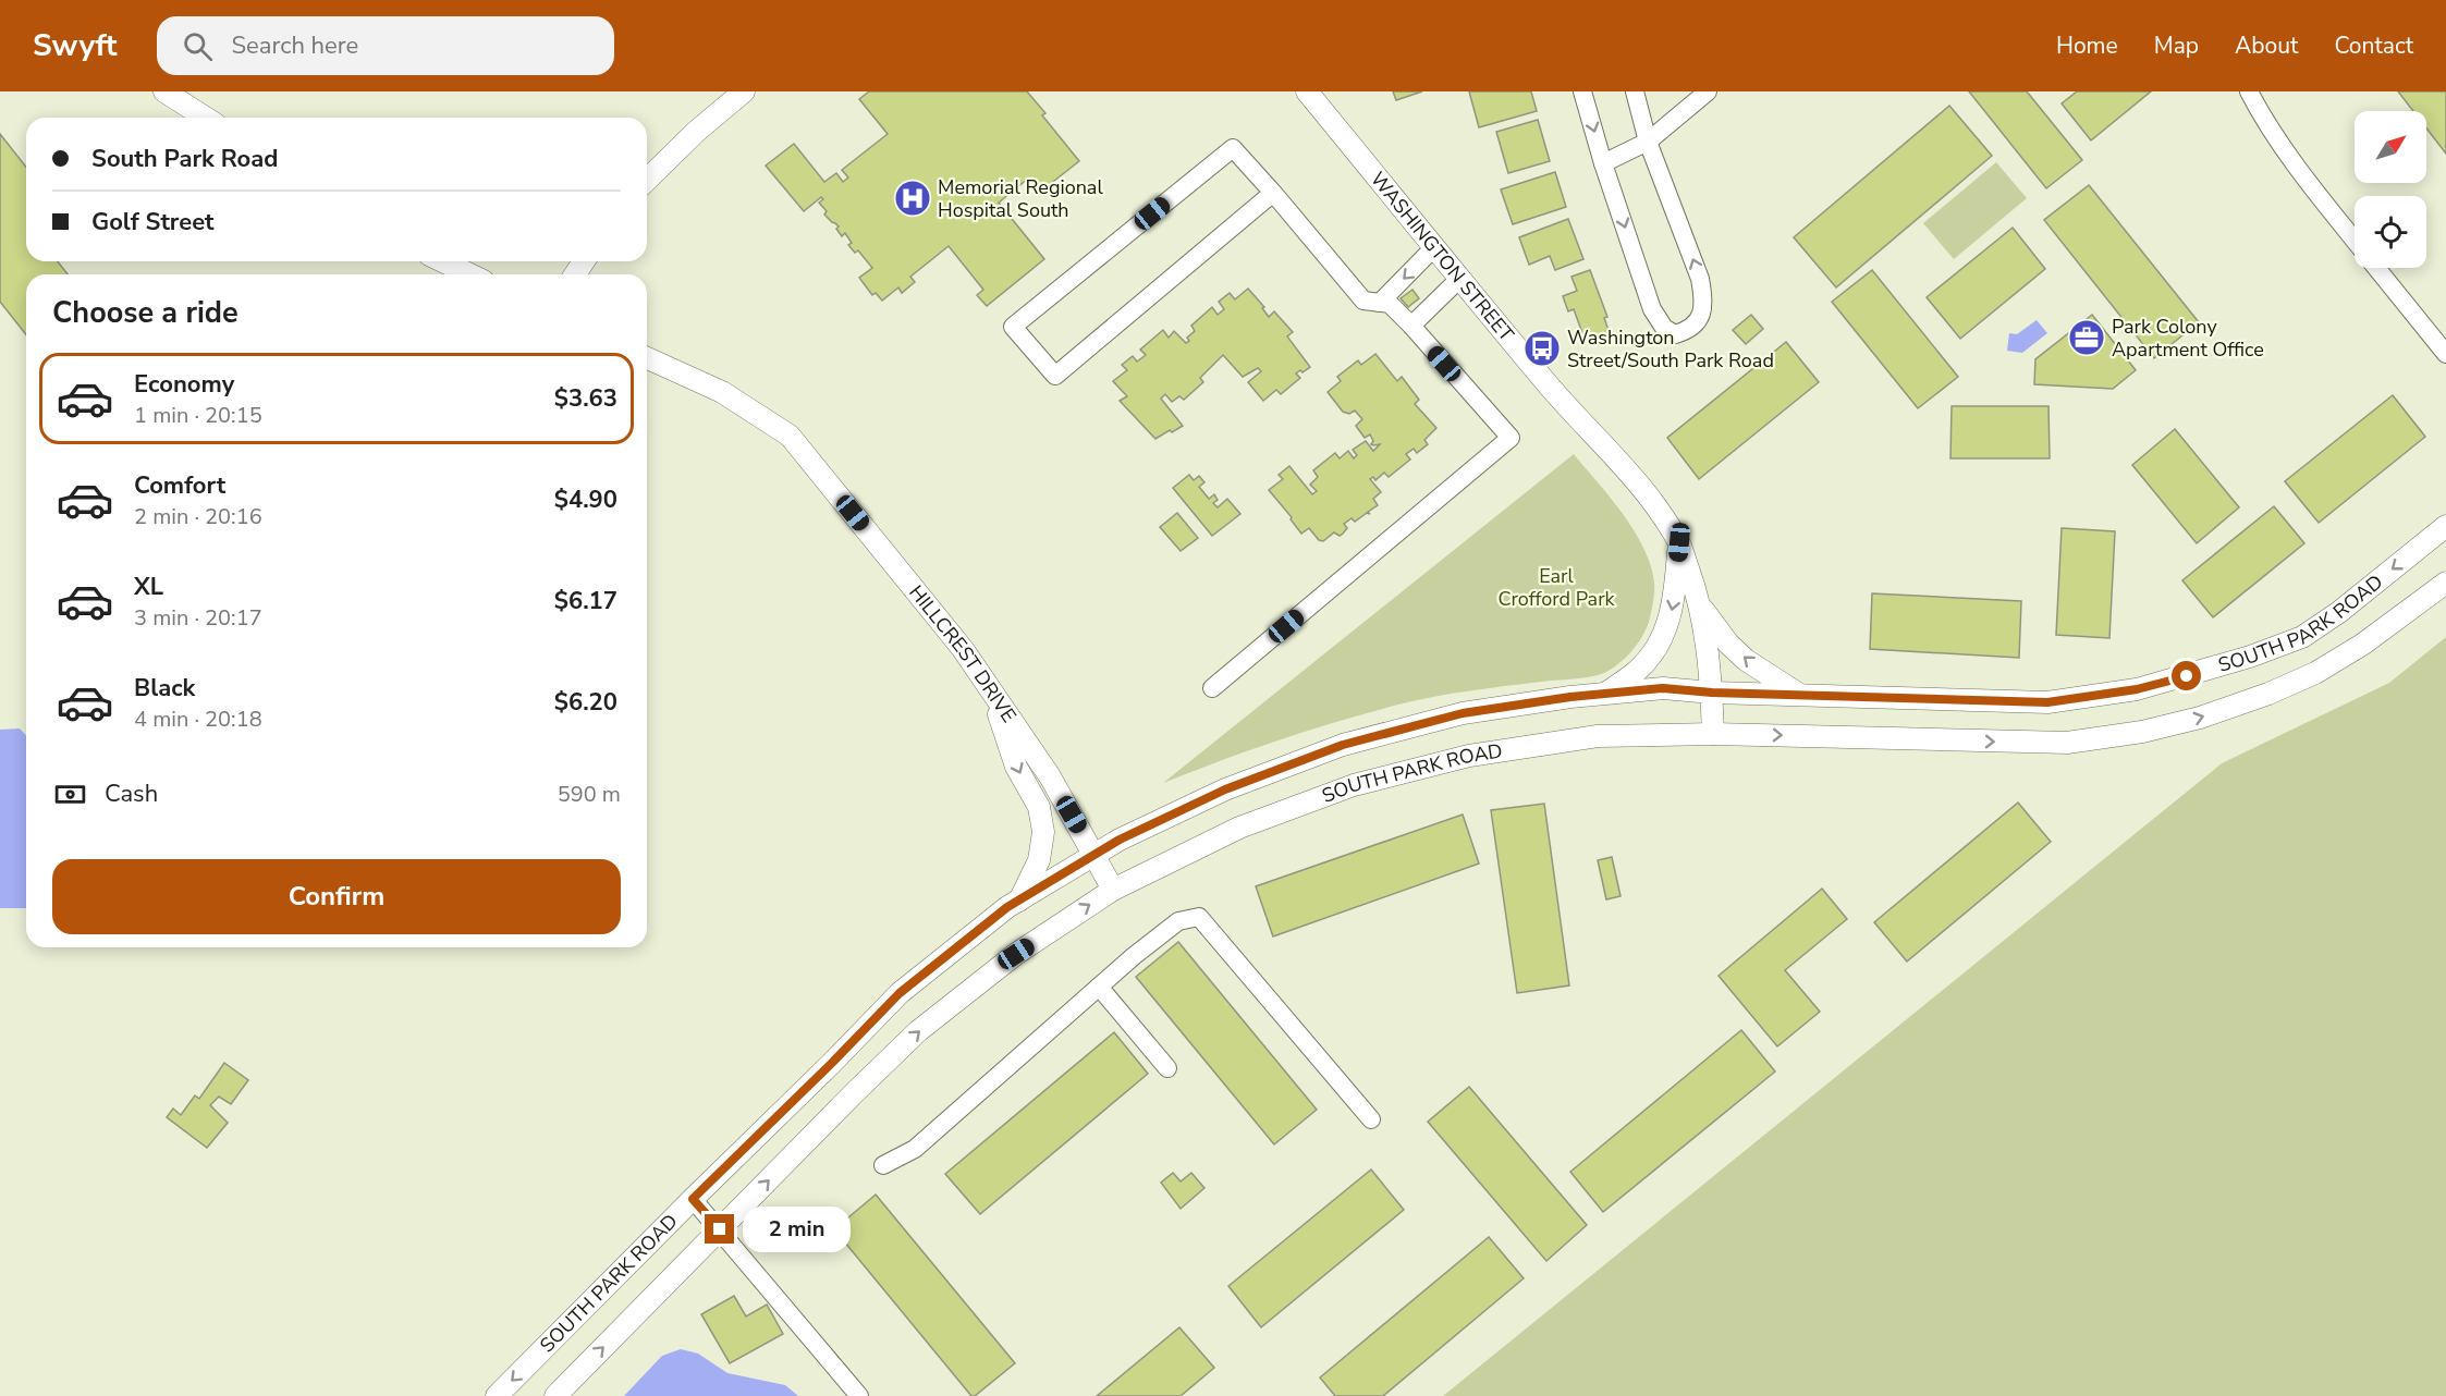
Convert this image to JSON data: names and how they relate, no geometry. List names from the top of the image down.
{
  "streets": {
    "street": ["WASHINGTON STREET", "SOUTH PARK ROAD", "HILLCREST DRIVE"]
  },
  "crossings": [
    ["WASHINGTON STREET", "SOUTH PARK ROAD"],
    ["SOUTH PARK ROAD", "HILLCREST DRIVE"]
  ],
  "parks": ["Earl Crofford Park"],
  "places": {
    "hospital": ["Memorial Regional Hospital South"],
    "office": ["Park Colony Apartment Office"],
    "bus stop": ["Washington Street/South Park Road"]
  },
  "north": "top right",
  "page": {
    "header": "Swyft",
    "search": "Search here",
    "nav": [
      "Home",
      "Map",
      "About",
      "Contact"
    ],
    "banner": ["South Park Road", "Golf Street"],
    "heading": "Choose a ride",
    "list": [
      {
        "name": "Economy",
        "note": "1 min · 20:15",
        "value": "$3.63"
      },
      {
        "name": "Comfort",
        "note": "2 min · 20:16",
        "value": "$4.90"
      },
      {
        "name": "XL",
        "note": "3 min · 20:17",
        "value": "$6.17"
      },
      {
        "name": "Black",
        "note": "4 min · 20:18",
        "value": "$6.20"
      }
    ],
    "pay": ["Cash", "590 m"],
    "buttons": "Confirm",
    "bubble": "2 min"
  }
}
